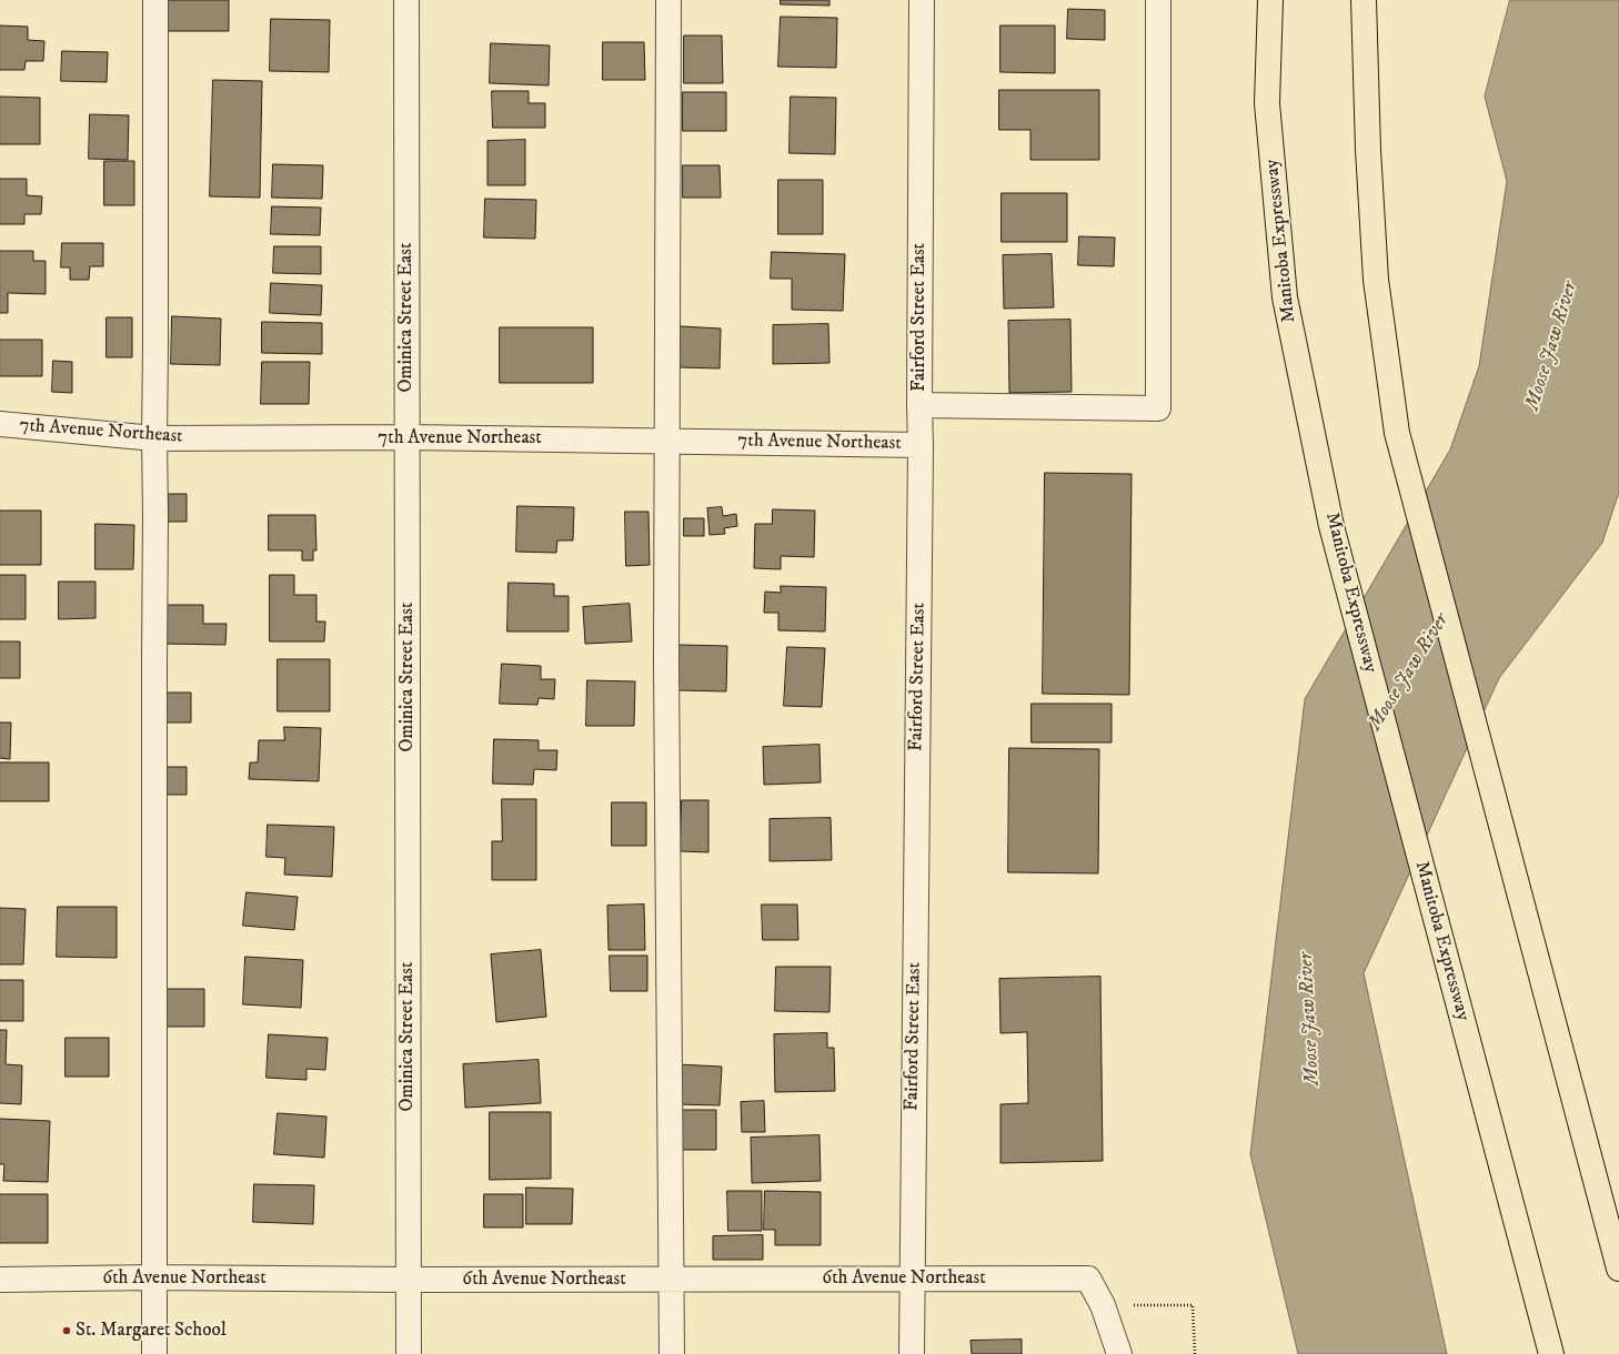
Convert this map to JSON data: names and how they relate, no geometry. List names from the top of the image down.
{
  "streets": {
    "main road": ["Manitoba Expressway"],
    "street": [
      "Ominica Street East",
      "Fairford Street East",
      "7th Avenue Northeast",
      "6th Avenue Northeast"
    ]
  },
  "crossings": [
    ["Ominica Street East", "7th Avenue Northeast"],
    ["Ominica Street East", "6th Avenue Northeast"],
    ["Fairford Street East", "7th Avenue Northeast"],
    ["Fairford Street East", "6th Avenue Northeast"]
  ],
  "water": ["Moose Jaw River"],
  "places": ["St. Margaret School"]
}
